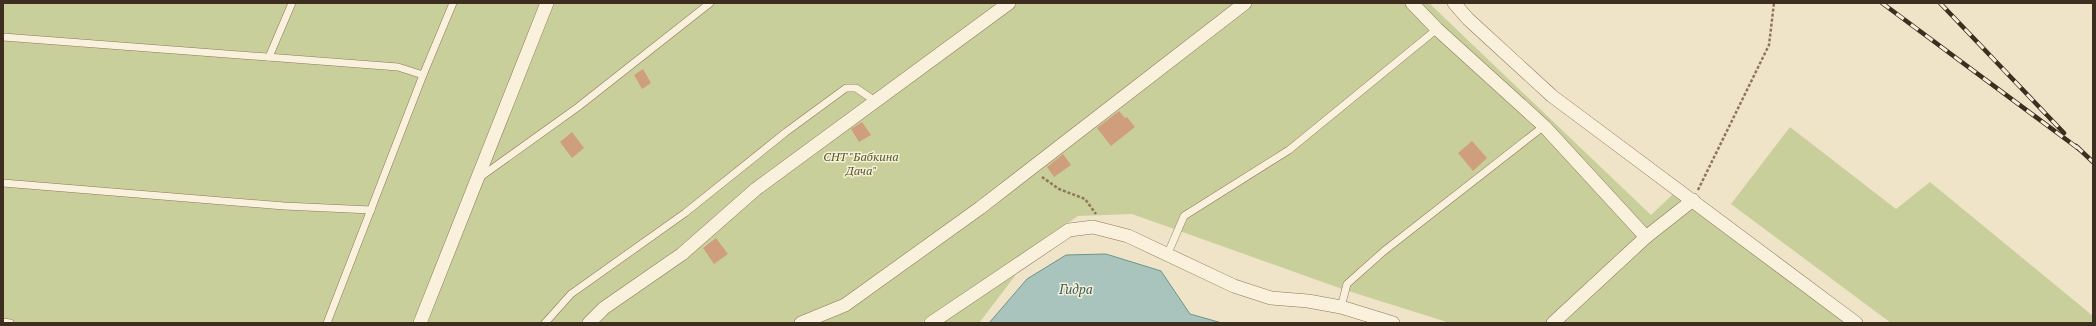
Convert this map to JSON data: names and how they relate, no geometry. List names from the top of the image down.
{
  "water": ["Гидра"],
  "parks": ["СНТ \"Бабкина Дача\""]
}
